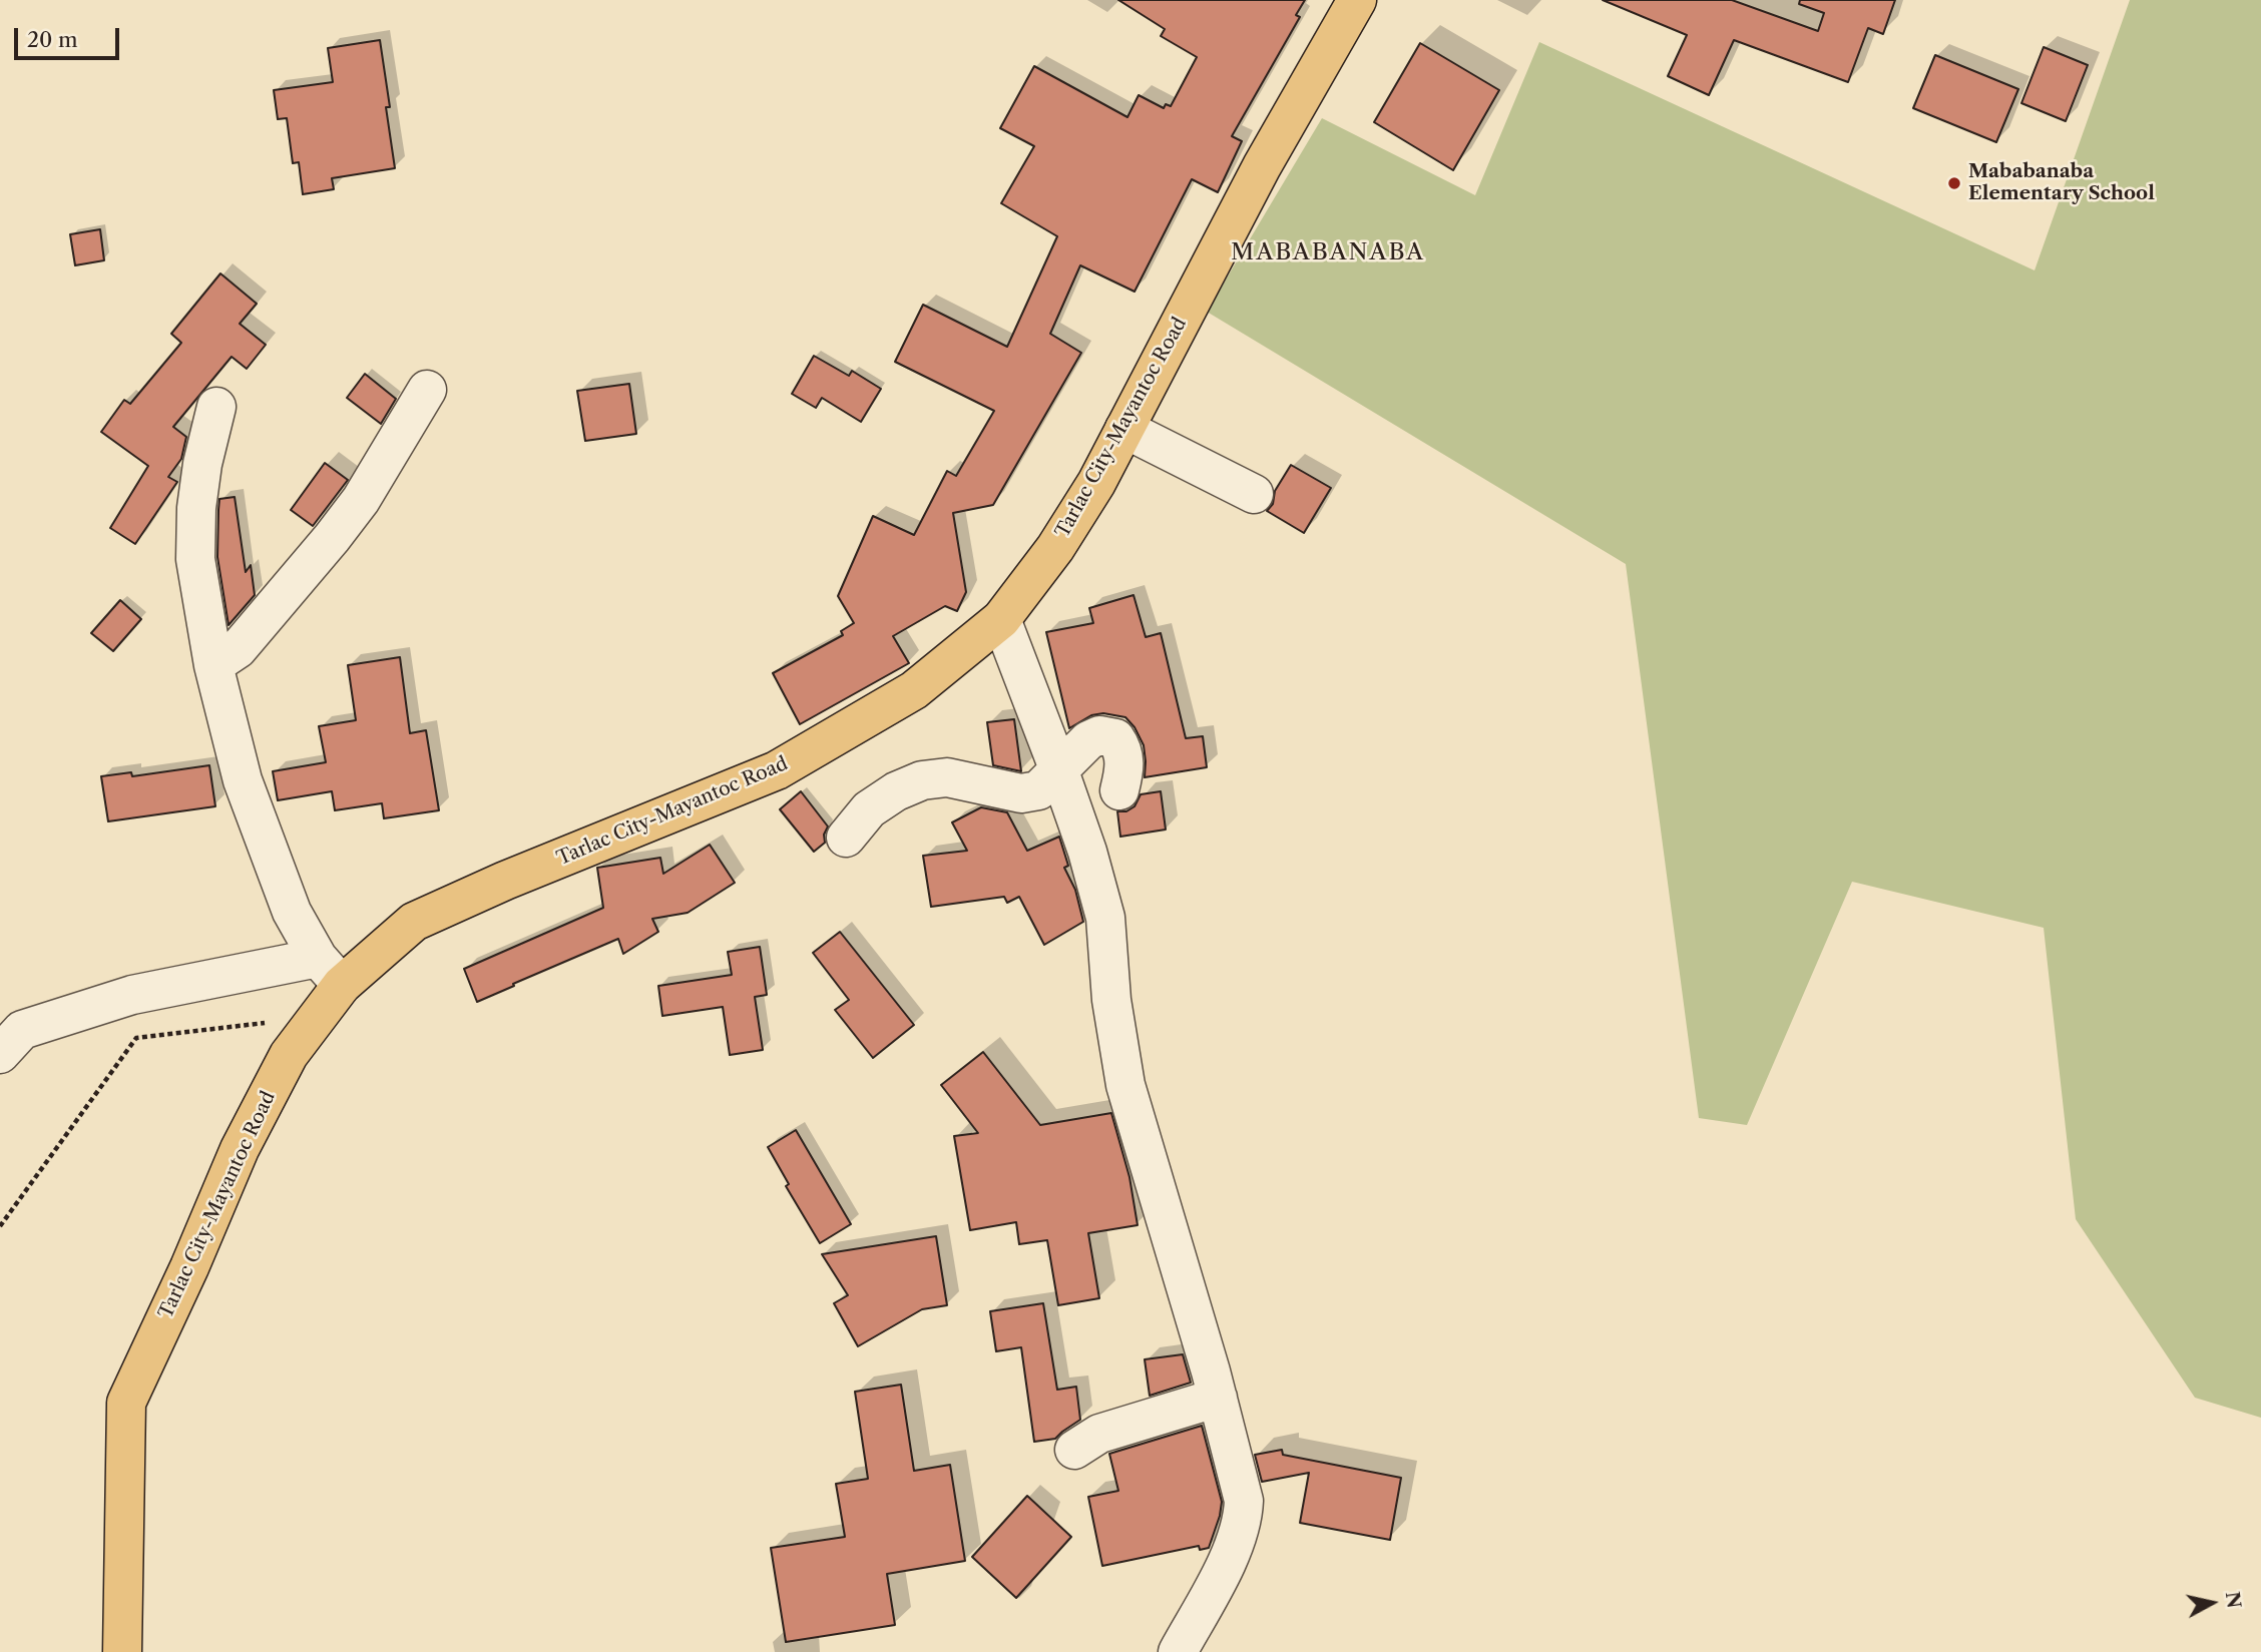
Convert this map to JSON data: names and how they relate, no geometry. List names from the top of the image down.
{
  "streets": {
    "main road": ["Tarlac City-Mayantoc Road"]
  },
  "districts": ["MABABANABA"],
  "places": ["Mababanaba Elementary School"],
  "scale_bar": "20 m",
  "north": "right"
}
